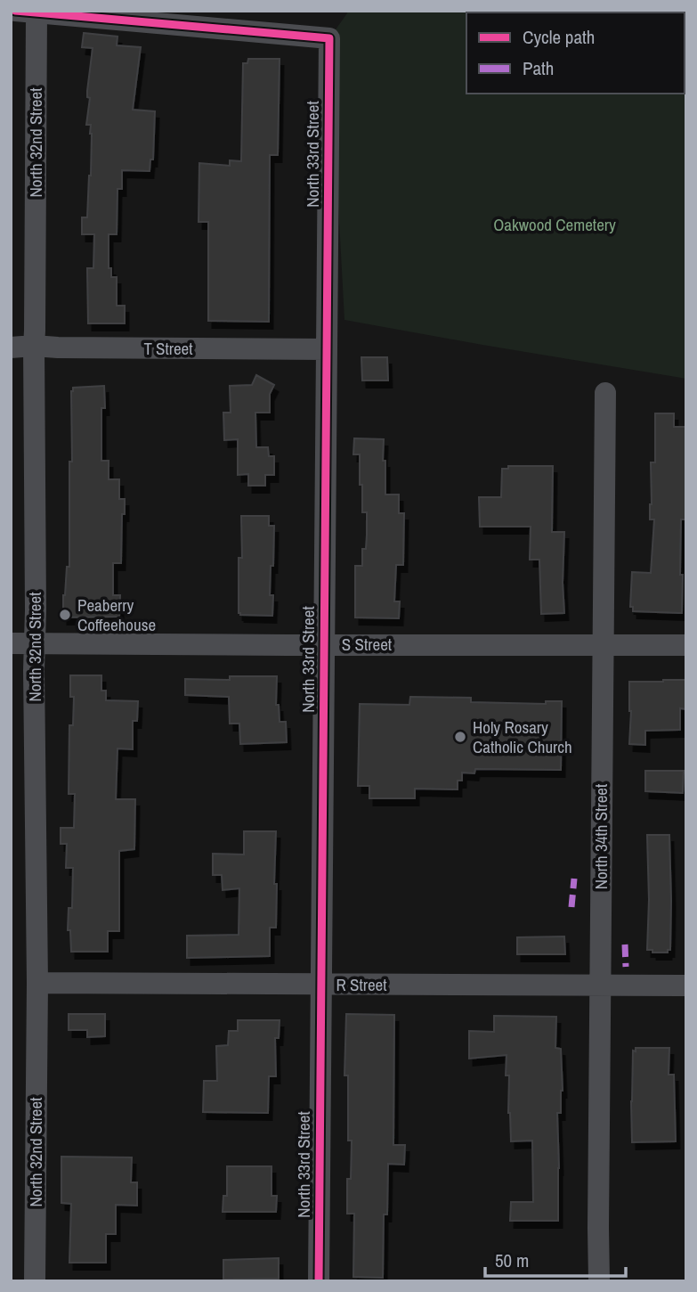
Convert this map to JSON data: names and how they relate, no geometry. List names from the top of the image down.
{
  "streets": {
    "street": [
      "North 32nd Street",
      "North 33rd Street",
      "T Street",
      "S Street",
      "North 34th Street",
      "R Street"
    ]
  },
  "crossings": [
    ["North 32nd Street", "T Street"],
    ["North 32nd Street", "S Street"],
    ["North 32nd Street", "R Street"],
    ["North 33rd Street", "T Street"],
    ["North 33rd Street", "S Street"],
    ["North 33rd Street", "R Street"],
    ["S Street", "North 34th Street"],
    ["North 34th Street", "R Street"]
  ],
  "parks": ["Oakwood Cemetery"],
  "places": ["Peaberry Coffeehouse", "Holy Rosary Catholic Church"],
  "legend": ["Cycle path", "Path"],
  "scale_bar": "50 m"
}
